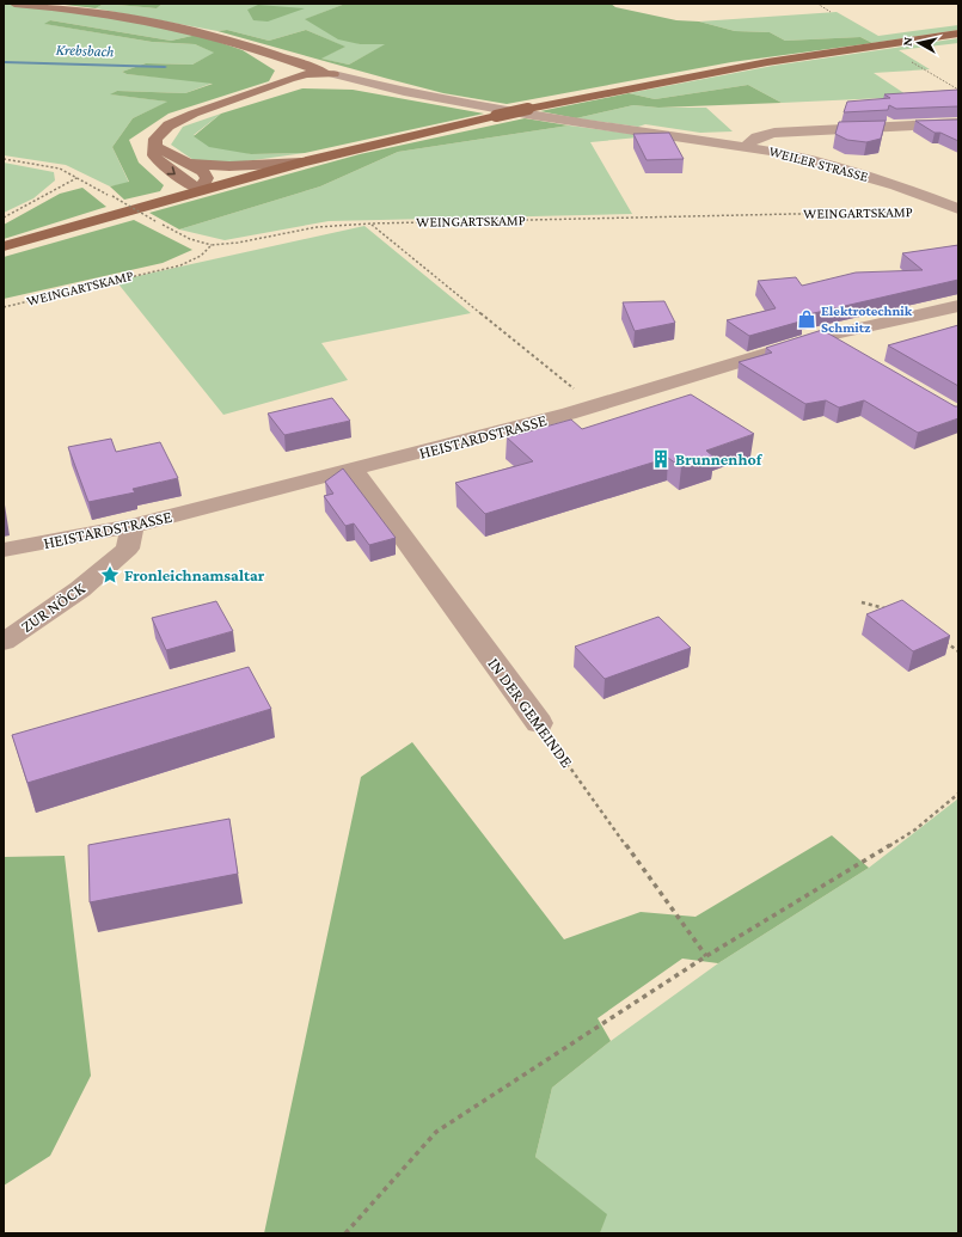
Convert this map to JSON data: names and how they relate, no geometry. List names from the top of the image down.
{
  "streets": {
    "street": [
      "WEILER STRASSE",
      "HEISTARDSTRASSE",
      "ZUR NÖCK",
      "IN DER GEMEINDE"
    ],
    "path": ["WEINGARTSKAMP"]
  },
  "crossings": [
    ["HEISTARDSTRASSE", "ZUR NÖCK"],
    ["HEISTARDSTRASSE", "IN DER GEMEINDE"]
  ],
  "water": ["Krebsbach"],
  "places": {
    "shop": ["Elektrotechnik Schmitz"],
    "building": ["Brunnenhof"],
    "place": ["Fronleichnamsaltar"]
  },
  "north": "left"
}
